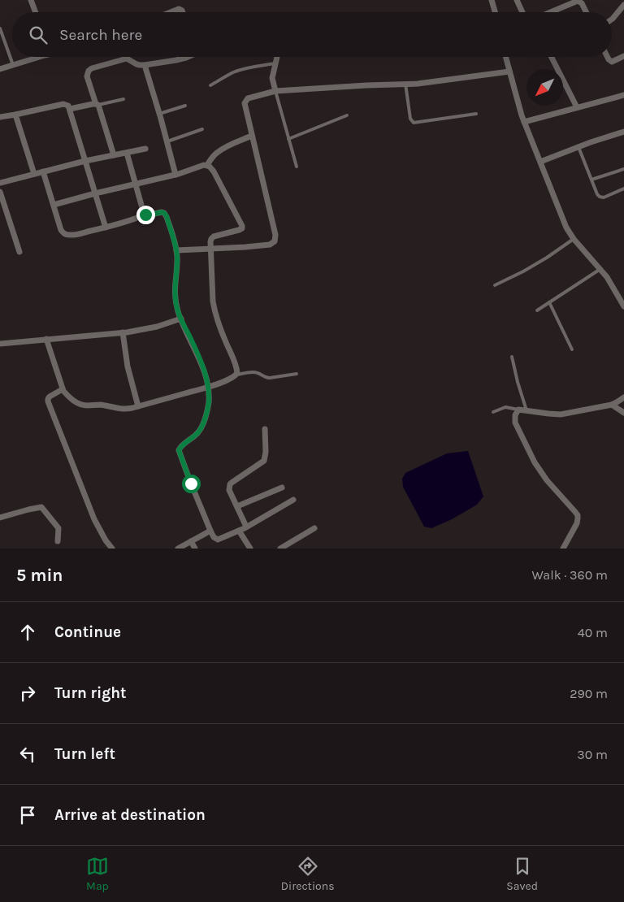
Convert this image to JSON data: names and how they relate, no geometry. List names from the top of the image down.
{
  "north": "bottom left",
  "page": {
    "search": "Search here",
    "heading": ["5 min", "Walk · 360 m"],
    "list": [
      ["Continue", "40 m"],
      ["Turn right", "290 m"],
      ["Turn left", "30 m"],
      "Arrive at destination"
    ],
    "nav": ["Map", "Directions", "Saved"]
  }
}
